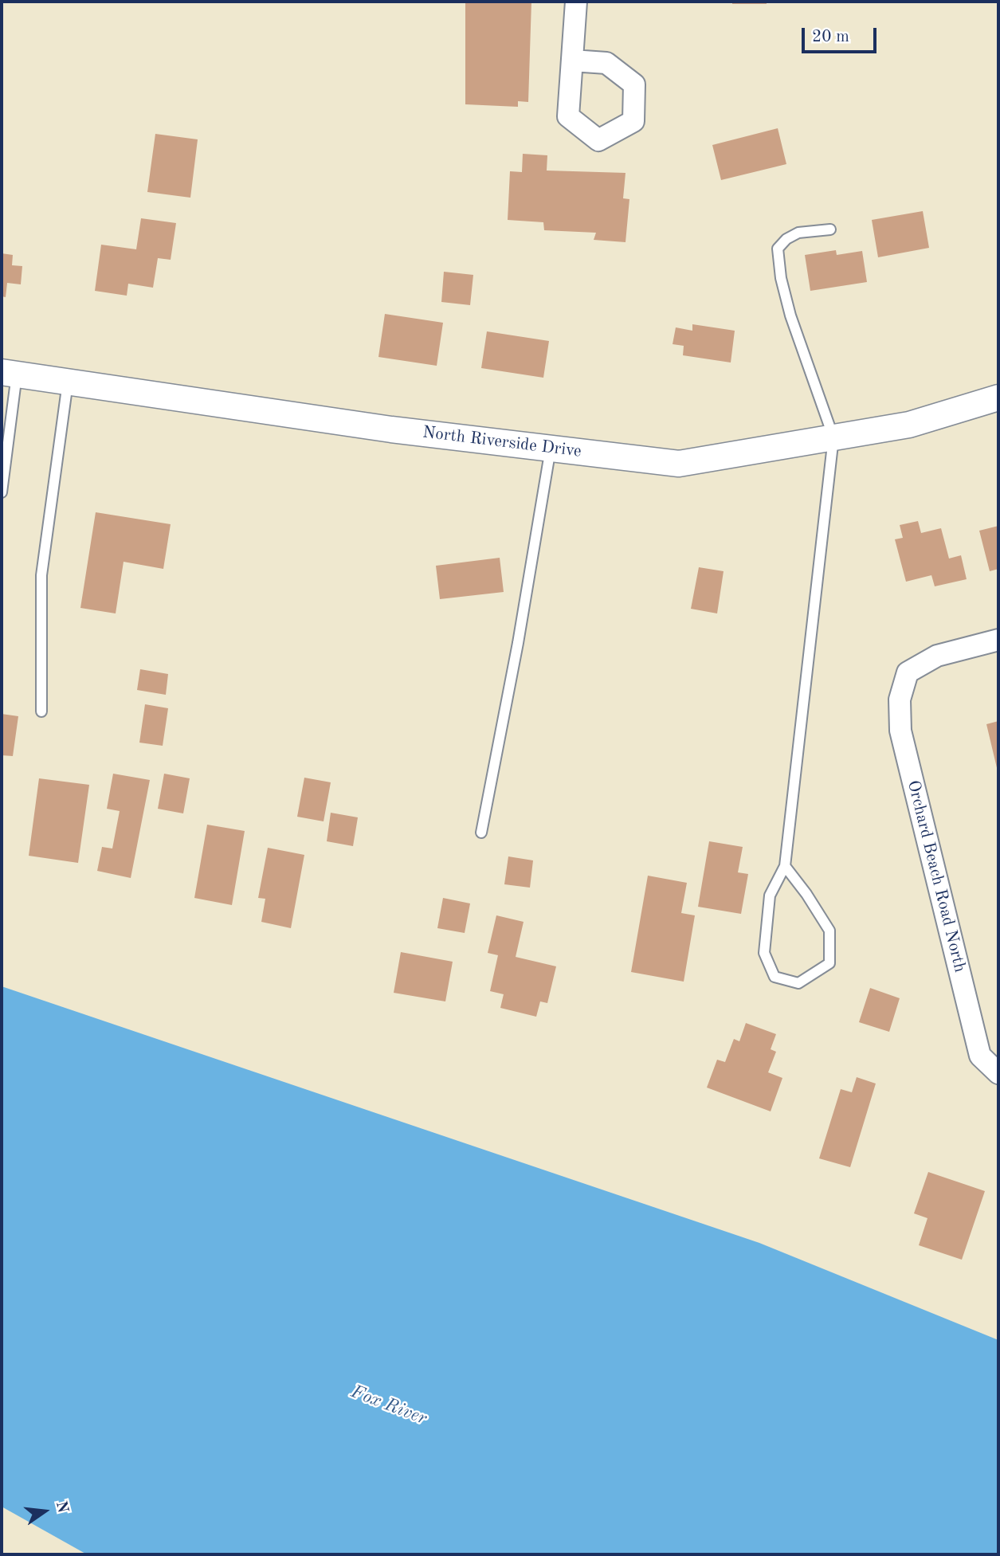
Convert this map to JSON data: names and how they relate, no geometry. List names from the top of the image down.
{
  "streets": {
    "street": ["North Riverside Drive", "Orchard Beach Road North"]
  },
  "water": ["Fox River"],
  "scale_bar": "20 m",
  "north": "right"
}
